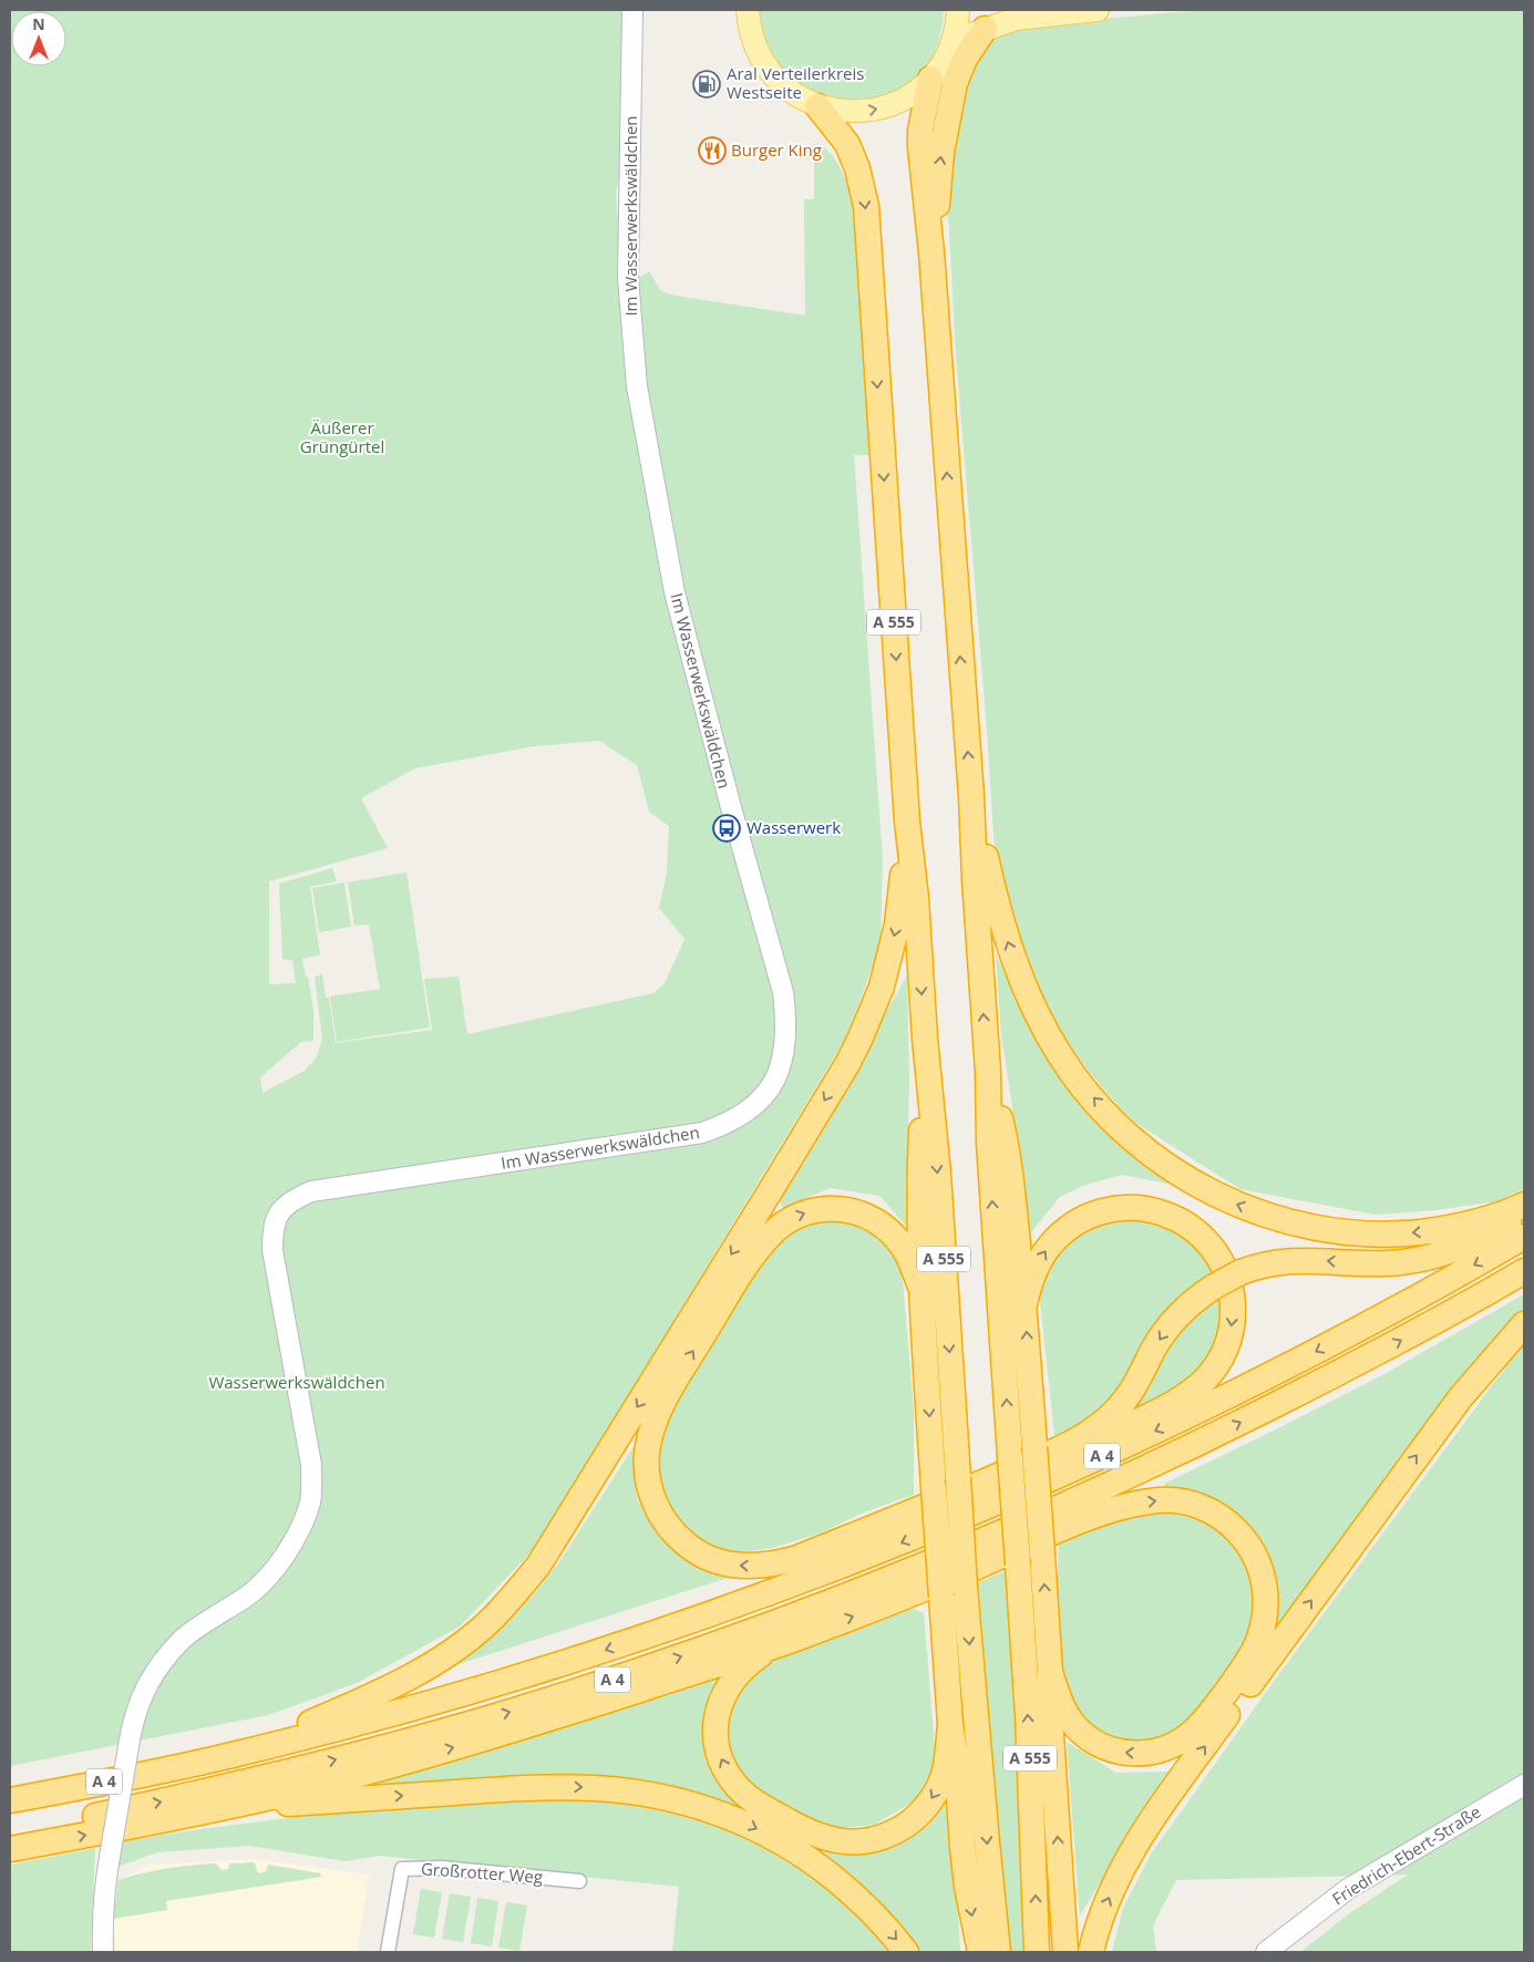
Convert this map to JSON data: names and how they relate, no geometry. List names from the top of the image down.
{
  "streets": {
    "highway": ["A 555", "A 4"],
    "street": ["Im Wasserwerkswäldchen", "Friedrich-Ebert-Straße", "Großrotter Weg"]
  },
  "parks": ["Äußerer Grüngürtel", "Wasserwerkswäldchen"],
  "places": {
    "fuel station": ["Aral Verteilerkreis Westseite"],
    "restaurant": ["Burger King"],
    "bus stop": ["Wasserwerk"]
  },
  "north": "top"
}
